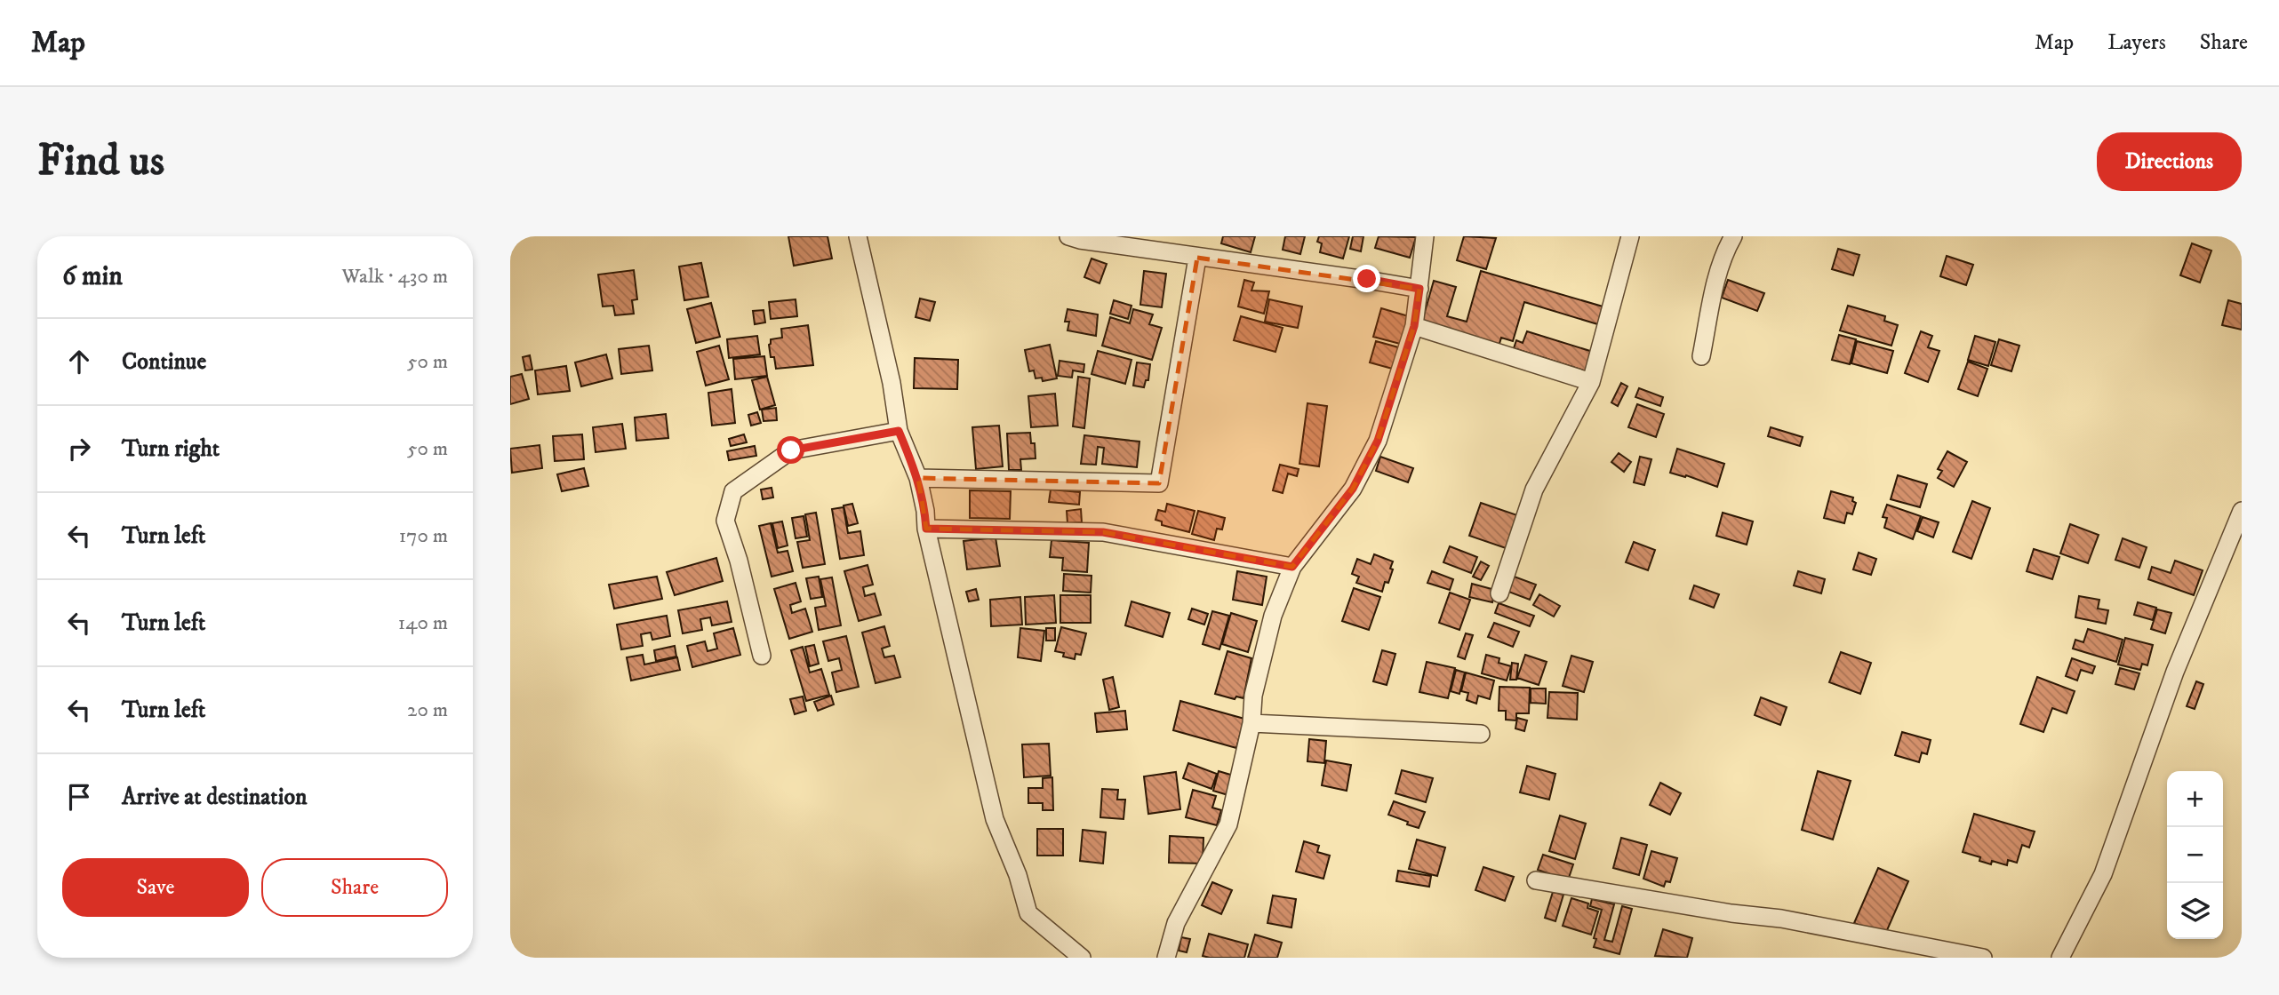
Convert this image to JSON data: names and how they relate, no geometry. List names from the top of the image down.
{
  "page": {
    "header": "Map",
    "nav": ["Map", "Layers", "Share"],
    "buttons": [
      "Directions",
      ["Save", "Share"]
    ],
    "title": "Find us",
    "heading": ["6 min", "Walk · 430 m"],
    "list": [
      ["Continue", "50 m"],
      ["Turn right", "50 m"],
      ["Turn left", "170 m"],
      ["Turn left", "140 m"],
      ["Turn left", "20 m"],
      "Arrive at destination"
    ],
    "map_buttons": ["+", "−"]
  }
}
